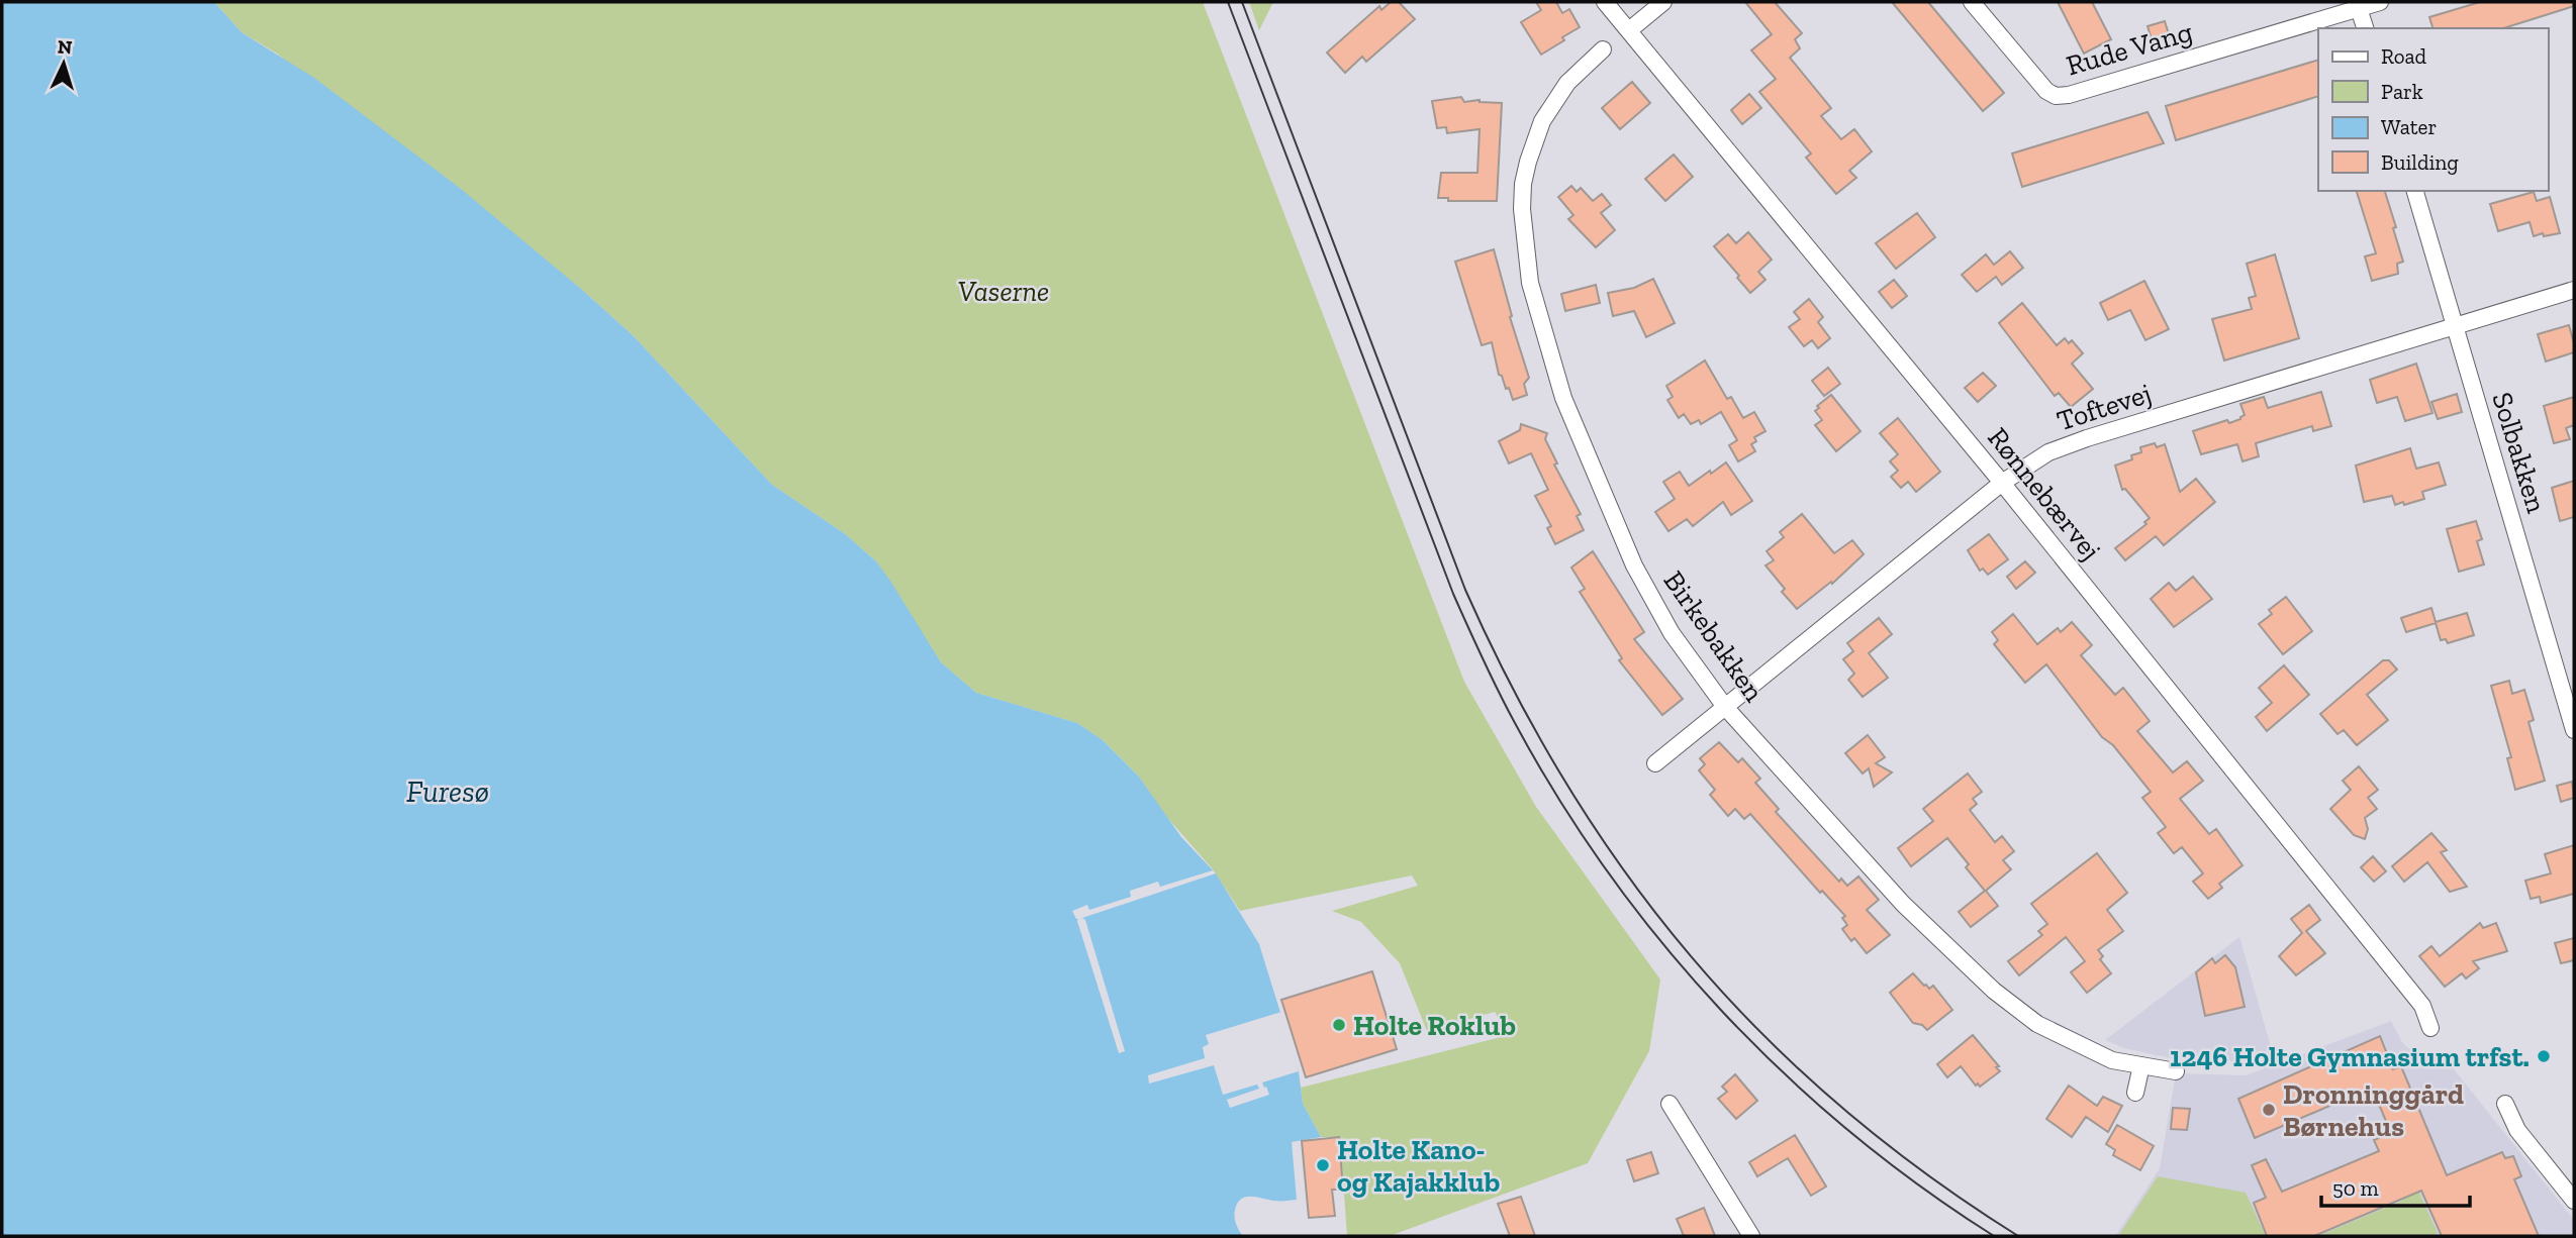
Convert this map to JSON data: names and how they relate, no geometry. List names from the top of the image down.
{
  "streets": {
    "street": [
      "Rude Vang",
      "Toftevej",
      "Solbakken",
      "Rønnebærvej",
      "Birkebakken"
    ]
  },
  "crossings": [
    ["Toftevej", "Solbakken"],
    ["Toftevej", "Rønnebærvej"],
    ["Toftevej", "Birkebakken"]
  ],
  "water": ["Furesø"],
  "parks": ["Vaserne"],
  "places": [
    "Holte Roklub",
    "1246 Holte Gymnasium trfst.",
    "Dronninggård Børnehus",
    "Holte Kano- og Kajakklub"
  ],
  "legend": [
    "Road",
    "Park",
    "Water",
    "Building"
  ],
  "scale_bar": "50 m",
  "north": "top"
}
